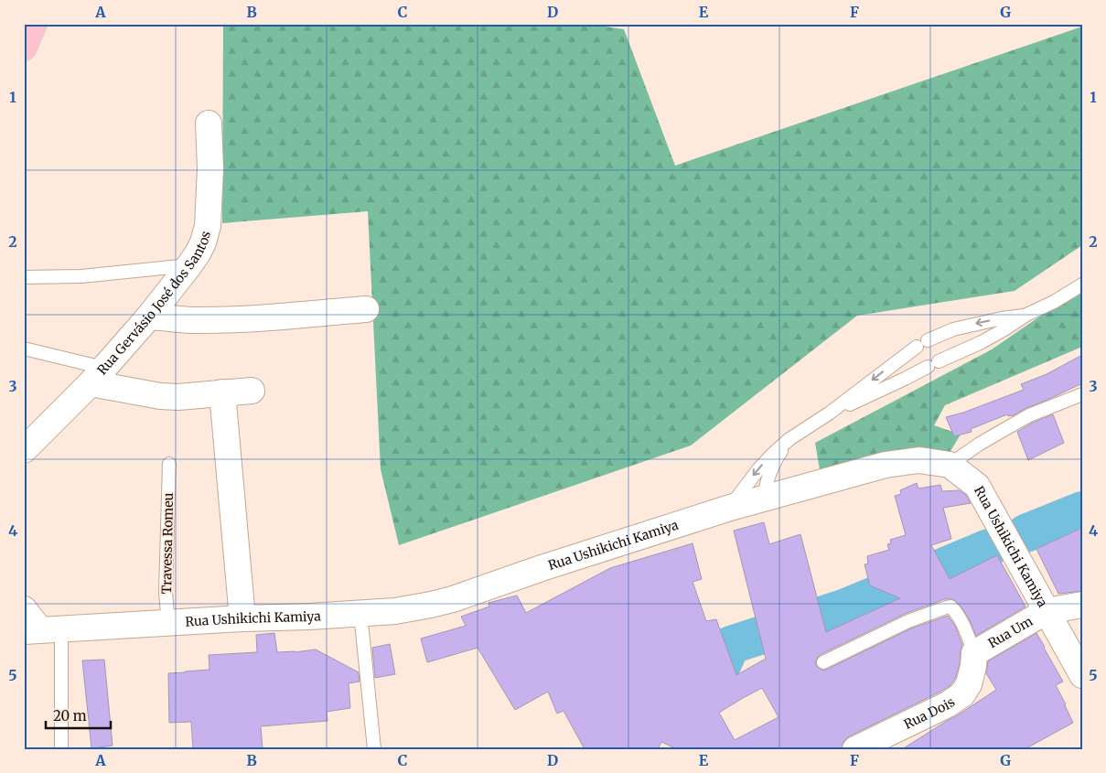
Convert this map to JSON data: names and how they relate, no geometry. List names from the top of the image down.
{
  "streets": {
    "street": [
      "Rua Gervásio José dos Santos",
      "Rua Ushikichi Kamiya",
      "Rua Um",
      "Rua Dois"
    ],
    "lane": ["Travessa Romeu"]
  },
  "crossings": [
    ["Travessa Romeu", "Rua Ushikichi Kamiya"],
    ["Rua Ushikichi Kamiya", "Rua Um"],
    ["Rua Um", "Rua Dois"]
  ],
  "scale_bar": "20 m",
  "grid": {
    "columns": [
      "A",
      "B",
      "C",
      "D",
      "E",
      "F",
      "G"
    ],
    "rows": [
      "1",
      "2",
      "3",
      "4",
      "5"
    ]
  }
}
